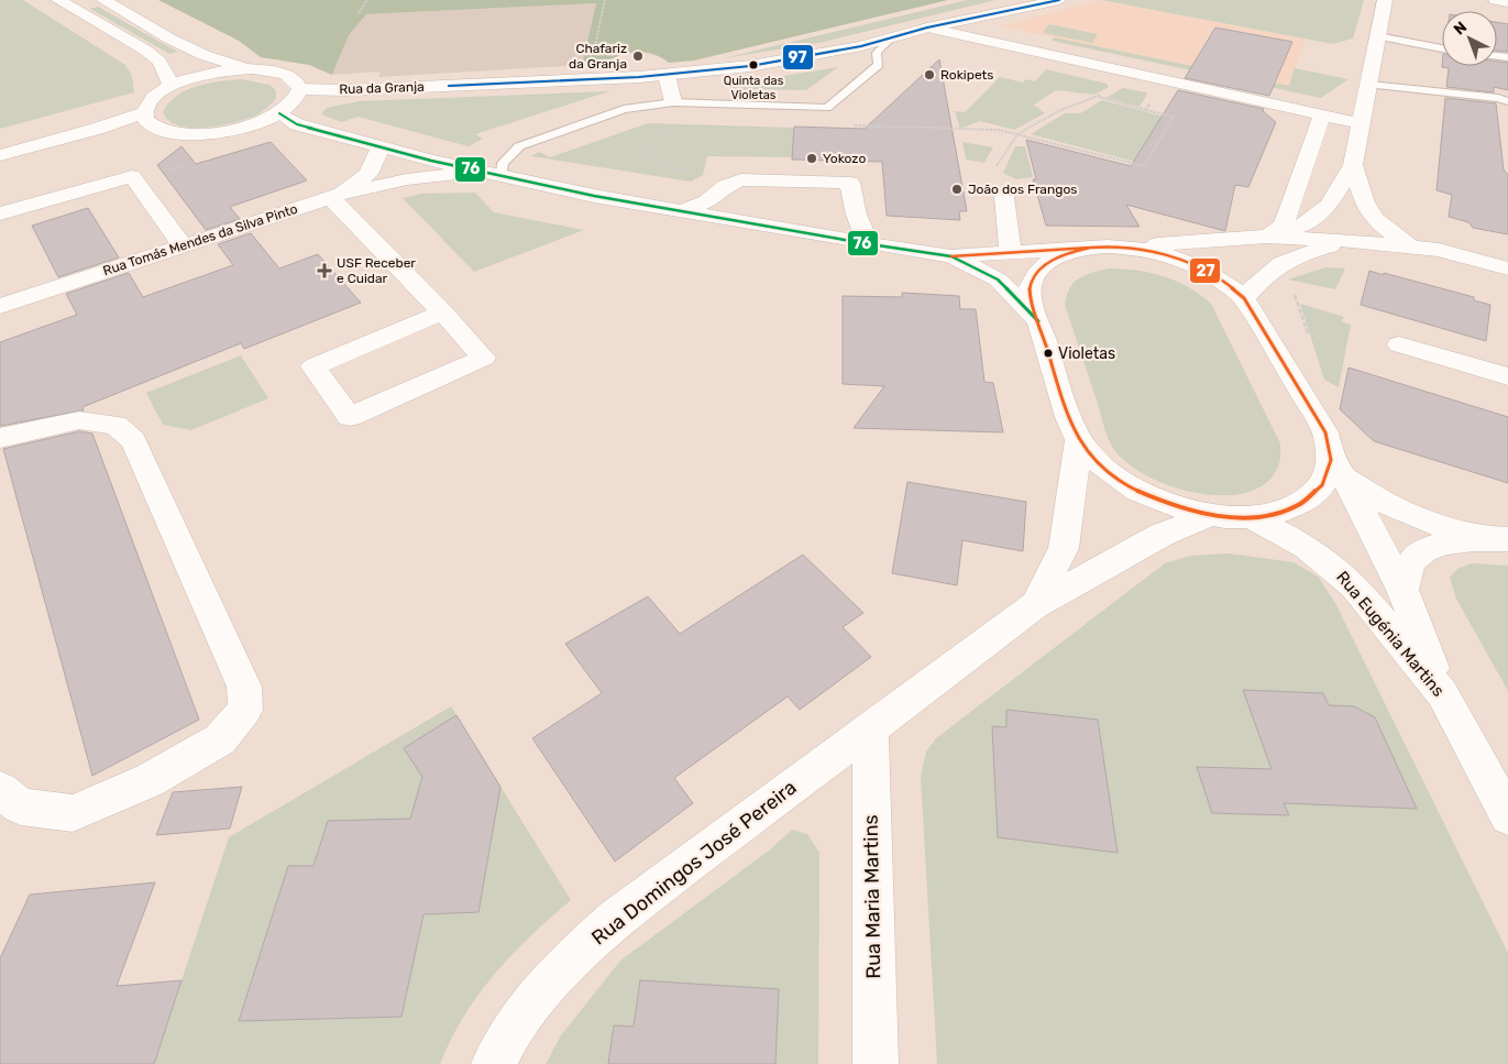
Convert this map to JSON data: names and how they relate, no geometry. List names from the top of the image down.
{
  "streets": {
    "street": [
      "Rua da Granja",
      "Rua Tomás Mendes da Silva Pinto",
      "Rua Eugénia Martins",
      "Rua Domingos José Pereira",
      "Rua Maria Martins"
    ]
  },
  "crossings": [
    ["Rua Domingos José Pereira", "Rua Maria Martins"]
  ],
  "places": {
    "other": [
      "Chafariz da Granja",
      "Quinta das Violetas",
      "Rokipets",
      "Yokozo",
      "João dos Frangos",
      "Violetas"
    ],
    "health": ["USF Receber e Cuidar"]
  },
  "lines": ["transit line 97", "transit line 76", "transit line 27"],
  "north": "top left"
}
